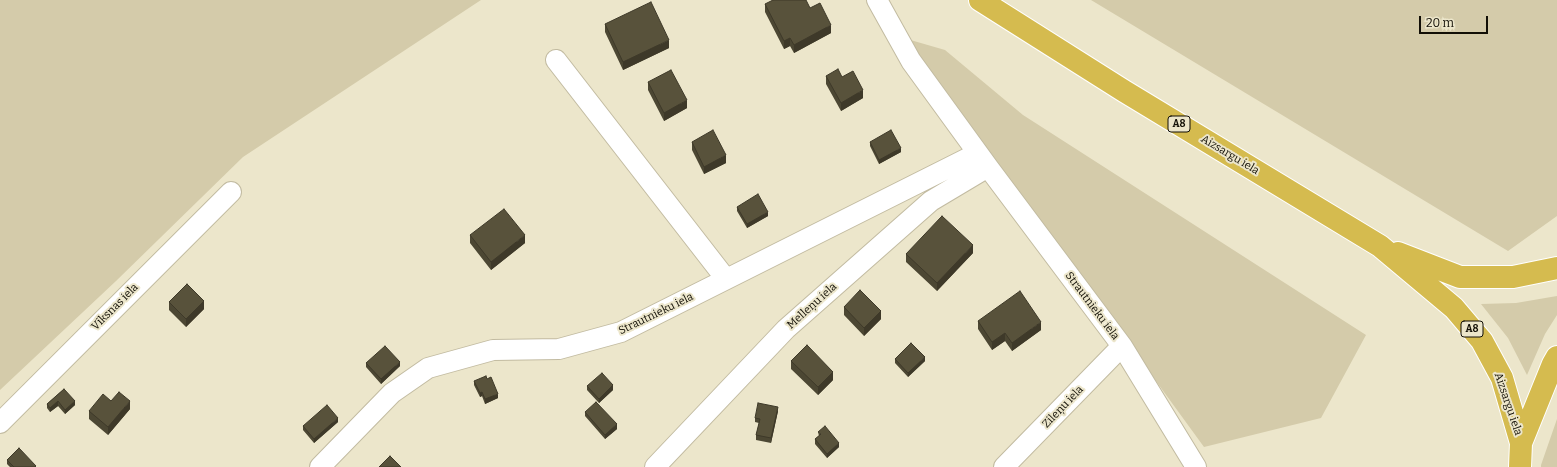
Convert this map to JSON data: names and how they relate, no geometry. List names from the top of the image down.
{
  "streets": {
    "highway": ["A8", "Aizsargu iela"],
    "street": [
      "Melleņu iela",
      "Strautnieku iela",
      "Vīksnas iela",
      "Zileņu iela"
    ]
  },
  "crossings": [
    ["A8", "Aizsargu iela"],
    ["Melleņu iela", "Strautnieku iela"],
    ["Strautnieku iela", "Zileņu iela"]
  ],
  "scale_bar": "20 m"
}
